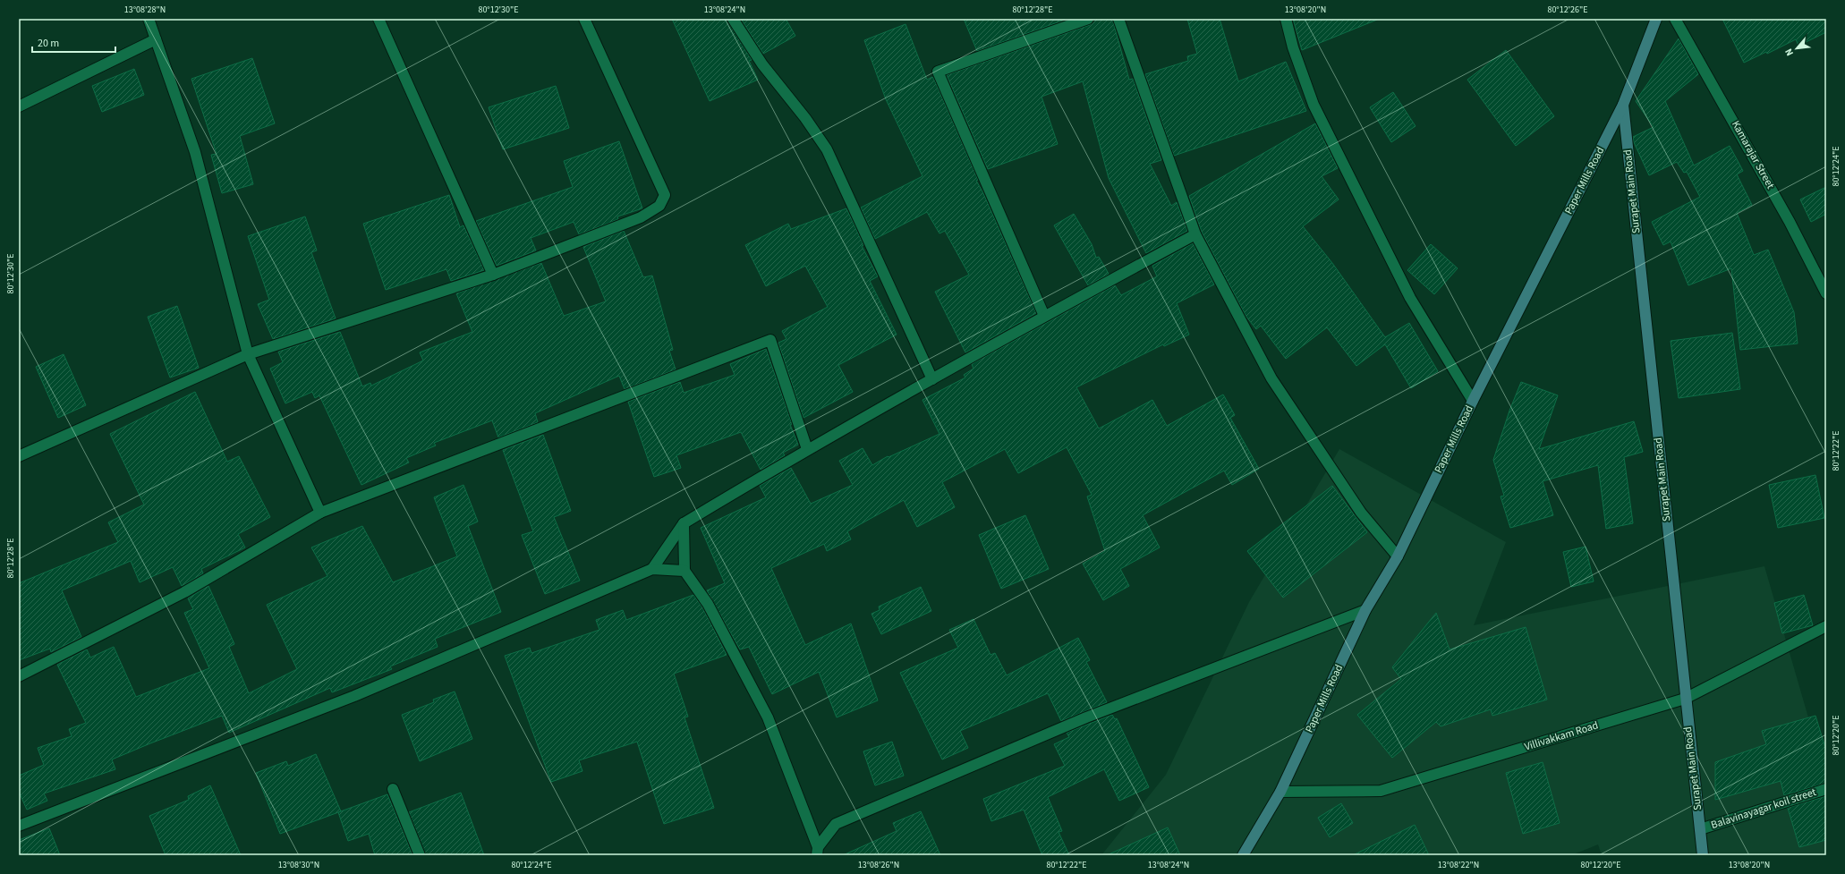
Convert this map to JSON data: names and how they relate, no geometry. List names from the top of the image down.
{
  "streets": {
    "main road": ["Paper Mills Road", "Surapet Main Road"],
    "street": ["Kamarajar Street", "Villivakkam Road", "Balavinayagar koil street"]
  },
  "crossings": [
    ["Paper Mills Road", "Surapet Main Road"],
    ["Paper Mills Road", "Villivakkam Road"],
    ["Surapet Main Road", "Villivakkam Road"],
    ["Surapet Main Road", "Balavinayagar koil street"]
  ],
  "scale_bar": "20 m",
  "north": "bottom left",
  "coordinates": [
    "13°08'28\"N",
    "80°12'30\"E",
    "13°08'24\"N",
    "80°12'28\"E",
    "13°08'20\"N",
    "80°12'26\"E",
    "80°12'24\"E",
    "80°12'22\"E",
    "80°12'20\"E",
    "13°08'30\"N",
    "13°08'26\"N",
    "13°08'22\"N"
  ]
}
